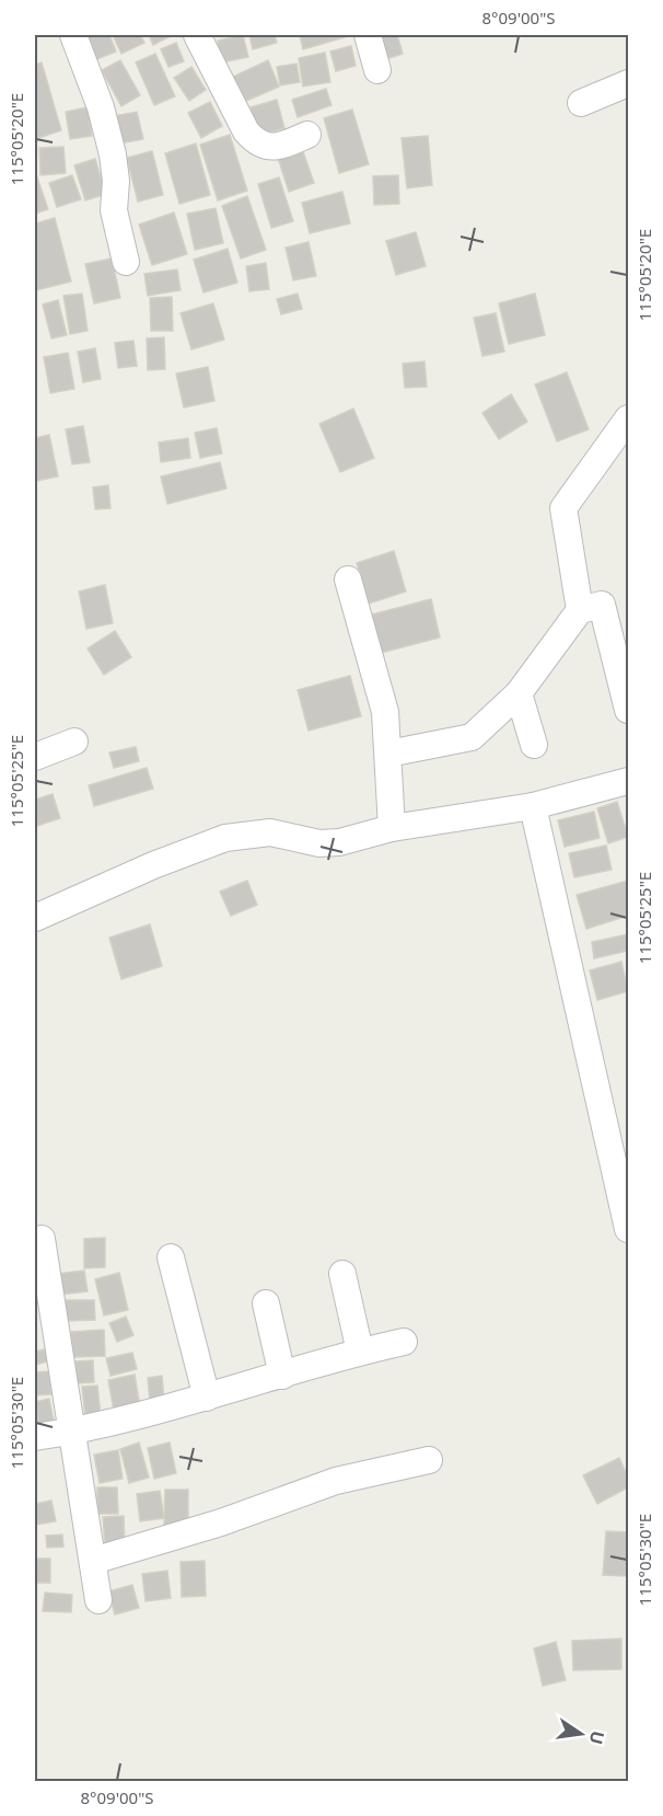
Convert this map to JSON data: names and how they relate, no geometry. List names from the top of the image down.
{
  "north": "right",
  "coordinates": [
    "8°09'00\"S",
    "115°05'20\"E",
    "115°05'25\"E",
    "115°05'30\"E"
  ]
}
